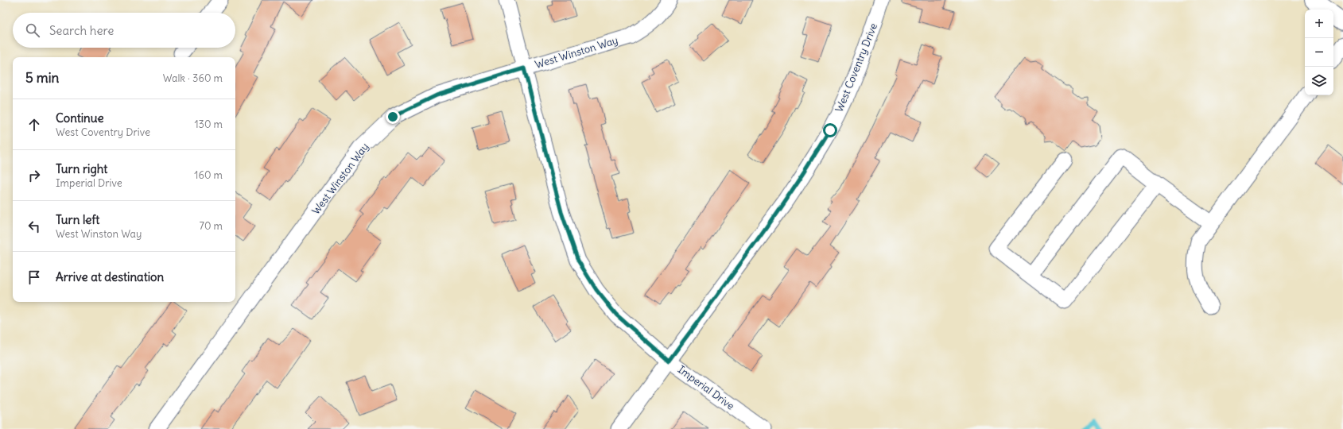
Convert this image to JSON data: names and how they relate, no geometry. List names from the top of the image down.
{
  "streets": {
    "street": ["West Winston Way", "West Coventry Drive", "Imperial Drive"]
  },
  "crossings": [
    ["West Winston Way", "Imperial Drive"],
    ["West Coventry Drive", "Imperial Drive"]
  ],
  "page": {
    "map_buttons": ["+", "−"],
    "search": "Search here",
    "heading": ["5 min", "Walk · 360 m"],
    "list": [
      ["Continue", "West Coventry Drive", "130 m"],
      ["Turn right", "Imperial Drive", "160 m"],
      ["Turn left", "West Winston Way", "70 m"],
      "Arrive at destination"
    ]
  }
}
